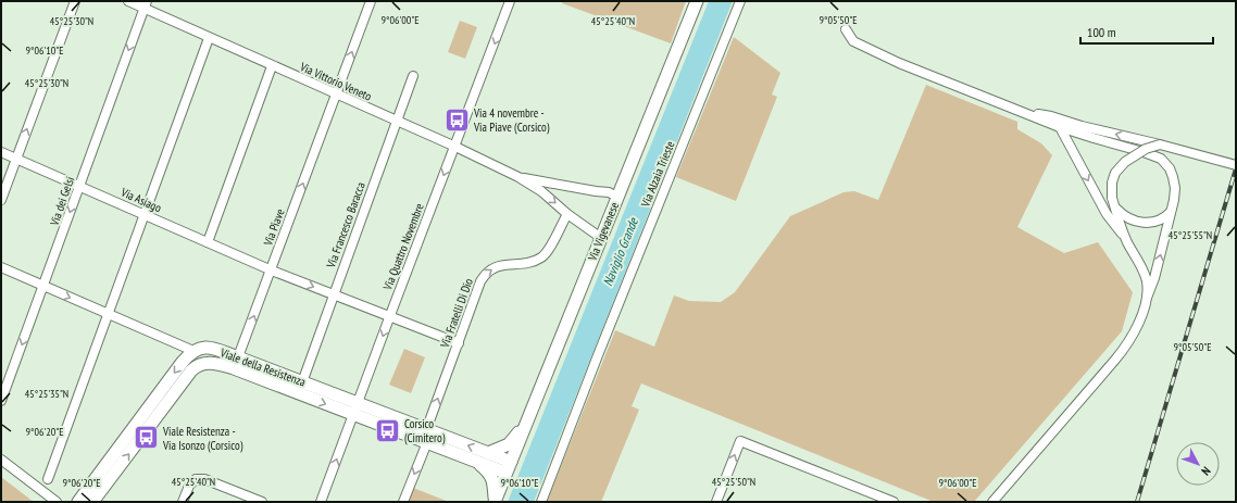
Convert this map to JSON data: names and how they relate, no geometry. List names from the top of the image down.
{
  "streets": {
    "street": [
      "Via Vittorio Veneto",
      "Via Alzaia Trieste",
      "Via Asiago",
      "Via dei Gelsi",
      "Via Francesco Baracca",
      "Via Piave",
      "Via Vigevanese",
      "Via Quattro Novembre",
      "Via Fratelli Di Dio",
      "Viale della Resistenza"
    ]
  },
  "crossings": [
    ["Via Vittorio Veneto", "Via dei Gelsi"],
    ["Via Vittorio Veneto", "Via Francesco Baracca"],
    ["Via Vittorio Veneto", "Via Piave"],
    ["Via Vittorio Veneto", "Via Vigevanese"],
    ["Via Vittorio Veneto", "Via Quattro Novembre"],
    ["Via Vittorio Veneto", "Via Fratelli Di Dio"],
    ["Via Asiago", "Via dei Gelsi"],
    ["Via Asiago", "Via Francesco Baracca"],
    ["Via Asiago", "Via Piave"],
    ["Via Asiago", "Via Quattro Novembre"],
    ["Via Asiago", "Via Fratelli Di Dio"],
    ["Via Francesco Baracca", "Viale della Resistenza"],
    ["Via Piave", "Viale della Resistenza"],
    ["Via Vigevanese", "Viale della Resistenza"],
    ["Via Quattro Novembre", "Viale della Resistenza"],
    ["Via Fratelli Di Dio", "Viale della Resistenza"]
  ],
  "water": ["Naviglio Grande"],
  "places": {
    "bus stop": ["Via 4 novembre - Via Piave (Corsico)", "Corsico (Cimitero)", "Viale Resistenza - Via Isonzo (Corsico)"]
  },
  "scale_bar": "100 m",
  "north": "bottom right",
  "coordinates": [
    "9°06'00\"E",
    "9°05'50\"E",
    "45°25'30\"N",
    "45°25'40\"N",
    "9°06'10\"E",
    "45°25'55\"N",
    "45°25'35\"N",
    "9°06'20\"E",
    "45°25'50\"N"
  ]
}
